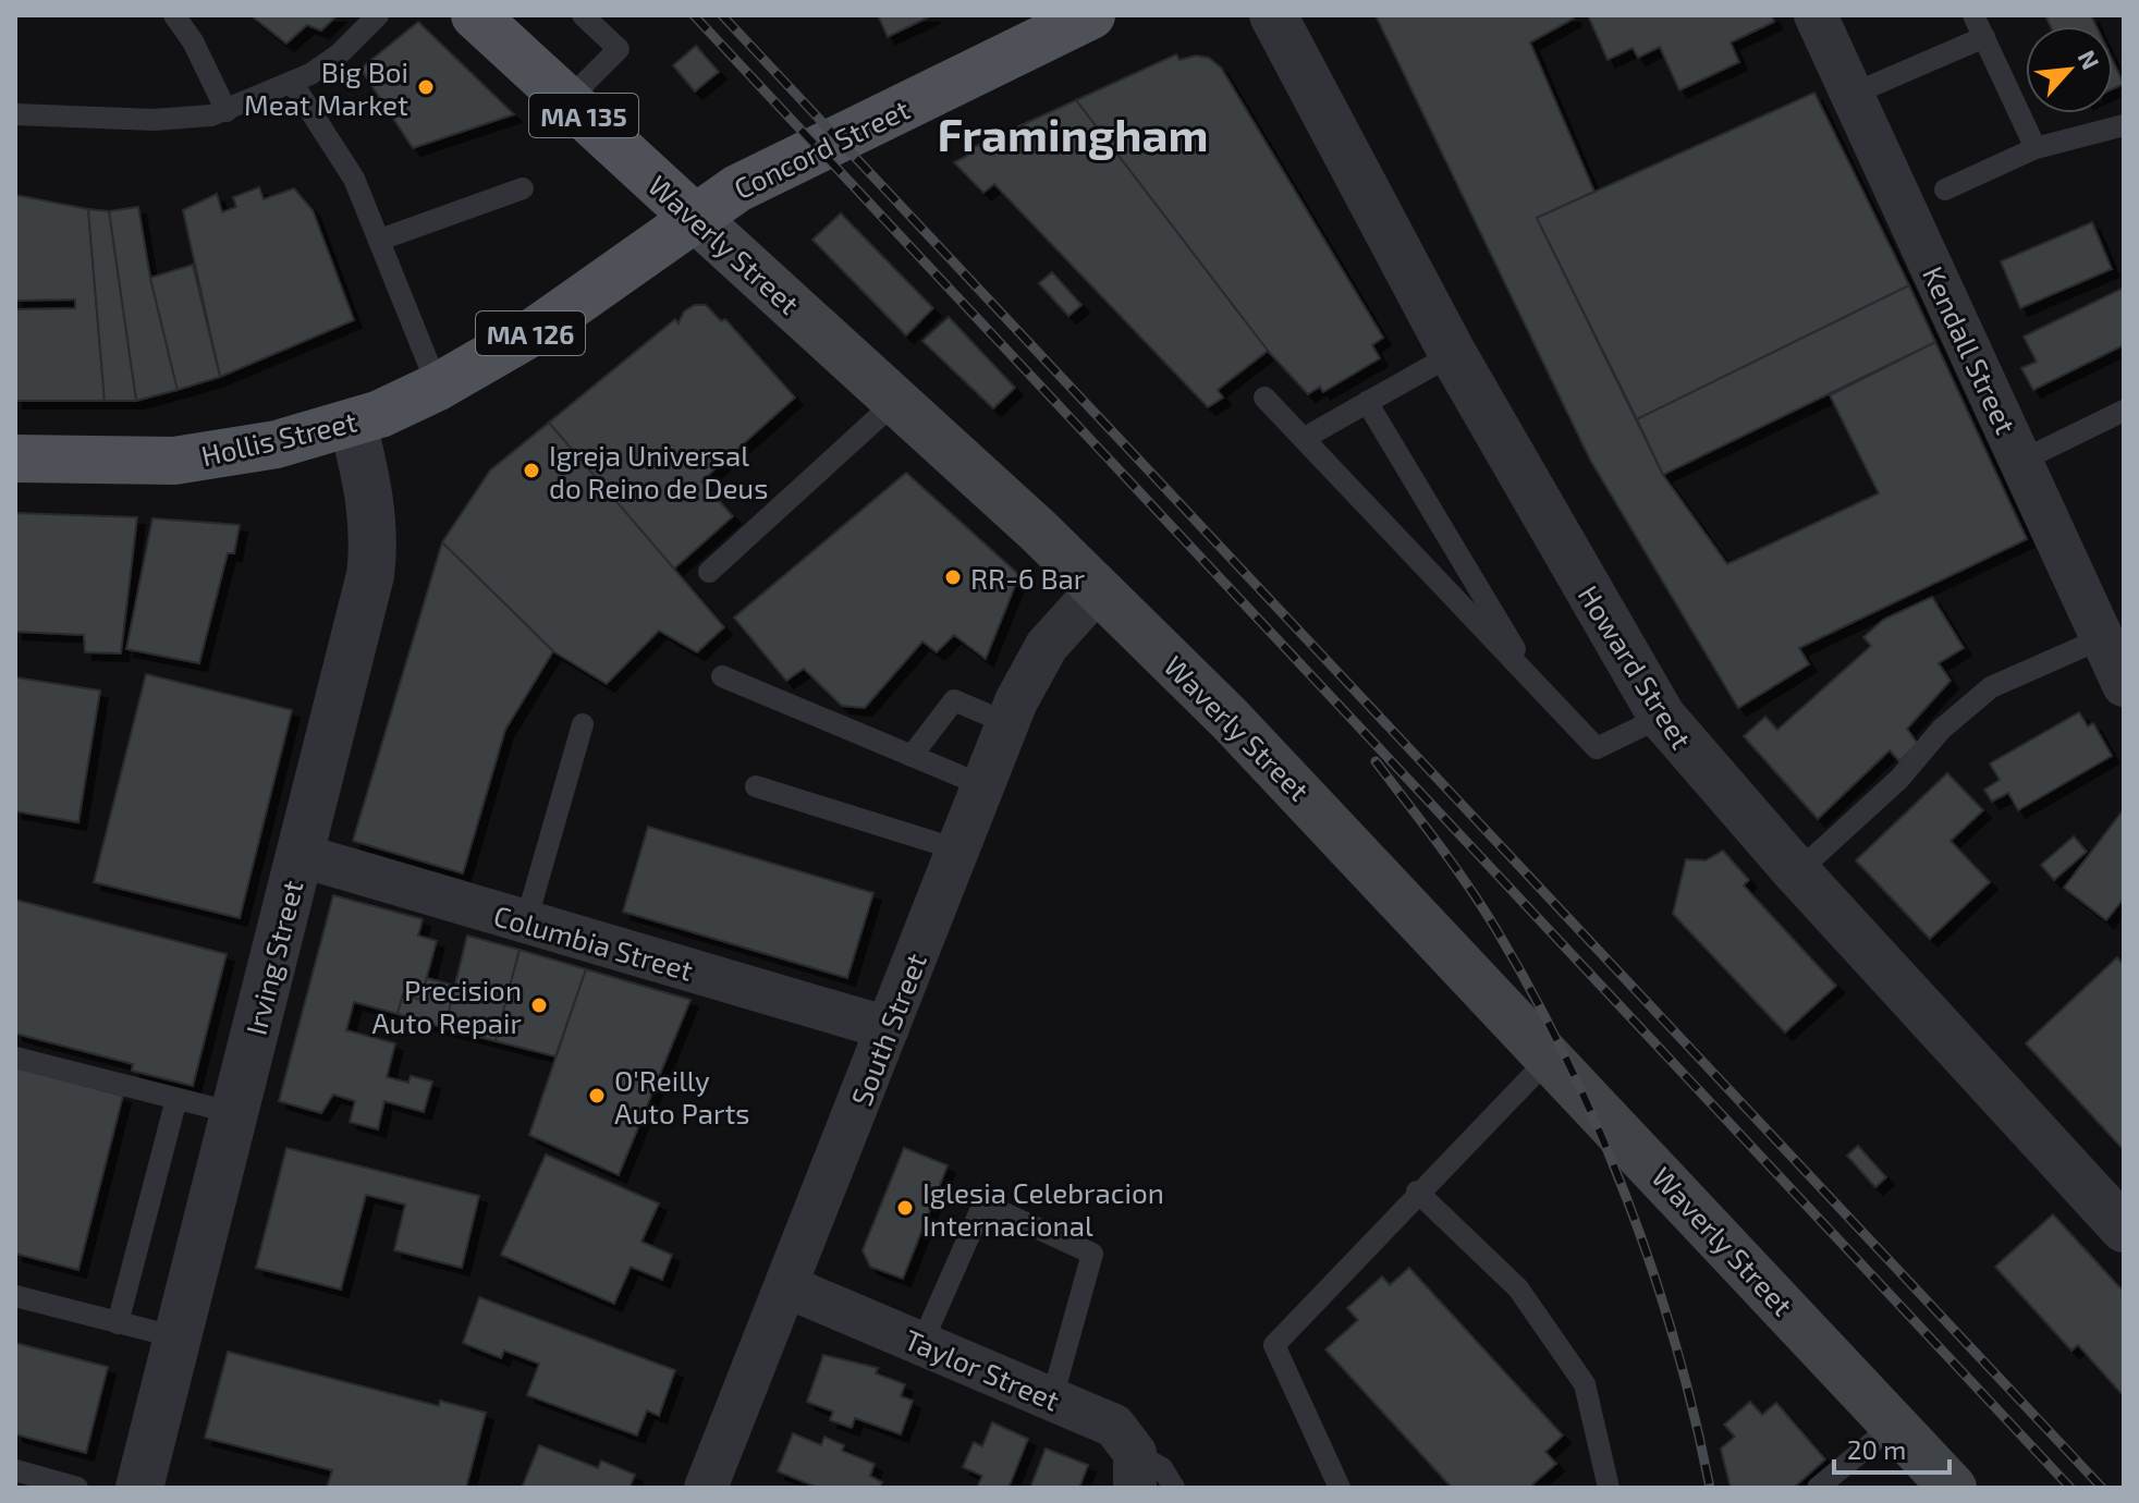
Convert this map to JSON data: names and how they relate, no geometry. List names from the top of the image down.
{
  "streets": {
    "main road": [
      "MA 135",
      "Concord Street",
      "Waverly Street",
      "MA 126",
      "Hollis Street"
    ],
    "street": [
      "Kendall Street",
      "Howard Street",
      "Columbia Street",
      "Irving Street",
      "South Street",
      "Taylor Street"
    ]
  },
  "crossings": [
    ["Concord Street", "Waverly Street"],
    ["Concord Street", "Hollis Street"],
    ["Waverly Street", "Hollis Street"],
    ["Waverly Street", "South Street"],
    ["Hollis Street", "Irving Street"],
    ["Columbia Street", "Irving Street"],
    ["Columbia Street", "South Street"],
    ["South Street", "Taylor Street"]
  ],
  "districts": ["Framingham"],
  "places": [
    "Big Boi Meat Market",
    "Igreja Universal do Reino de Deus",
    "RR-6 Bar",
    "Precision Auto Repair",
    "O'Reilly Auto Parts",
    "Iglesia Celebracion Internacional"
  ],
  "scale_bar": "20 m",
  "north": "top right"
}
